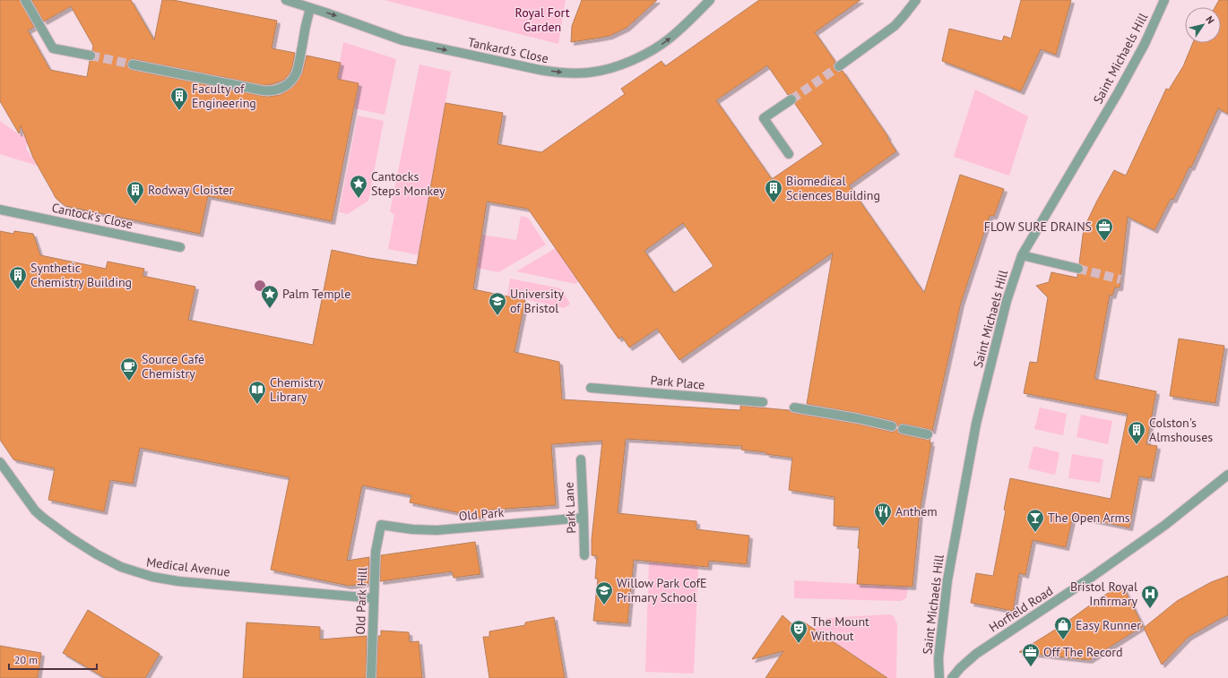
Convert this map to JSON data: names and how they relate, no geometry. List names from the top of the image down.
{
  "streets": {
    "street": [
      "Tankard's Close",
      "Saint Michaels Hill",
      "Cantock's Close",
      "Park Place",
      "Park Lane",
      "Old Park",
      "Medical Avenue",
      "Old Park Hill",
      "Horfield Road"
    ]
  },
  "crossings": [
    ["Park Lane", "Old Park"],
    ["Old Park", "Old Park Hill"],
    ["Medical Avenue", "Old Park Hill"]
  ],
  "one_way": ["Tankard's Close"],
  "parks": ["Royal Fort Garden"],
  "places": {
    "building": [
      "Faculty of Engineering",
      "Biomedical Sciences Building",
      "Rodway Cloister",
      "Synthetic Chemistry Building",
      "Colston's Almshouses"
    ],
    "place": ["Cantocks Steps Monkey", "Palm Temple"],
    "office": ["FLOW SURE DRAINS", "Off The Record"],
    "school or university": ["University of Bristol", "Willow Park CofE Primary School"],
    "cafe": ["Source Café Chemistry"],
    "library": ["Chemistry Library"],
    "restaurant": ["Anthem"],
    "bar": ["The Open Arms"],
    "hospital": ["Bristol Royal Infirmary"],
    "shop": ["Easy Runner"],
    "theatre": ["The Mount Without"]
  },
  "scale_bar": "20 m",
  "north": "top right"
}
